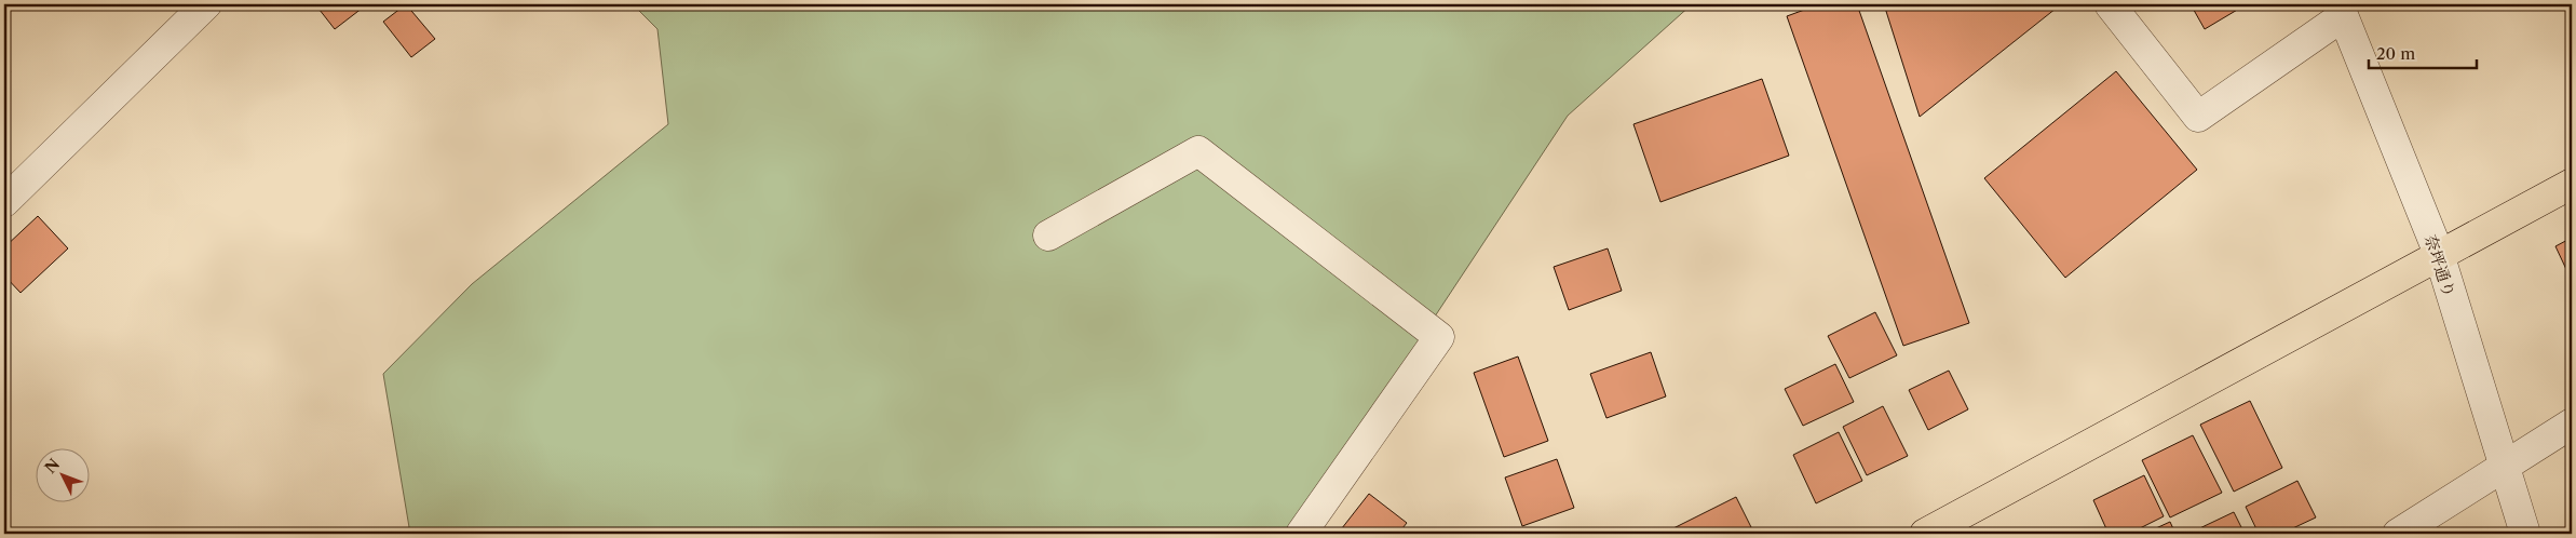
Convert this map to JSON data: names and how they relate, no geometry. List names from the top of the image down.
{
  "streets": {
    "street": ["奈坪通り"]
  },
  "scale_bar": "20 m",
  "north": "top left"
}
